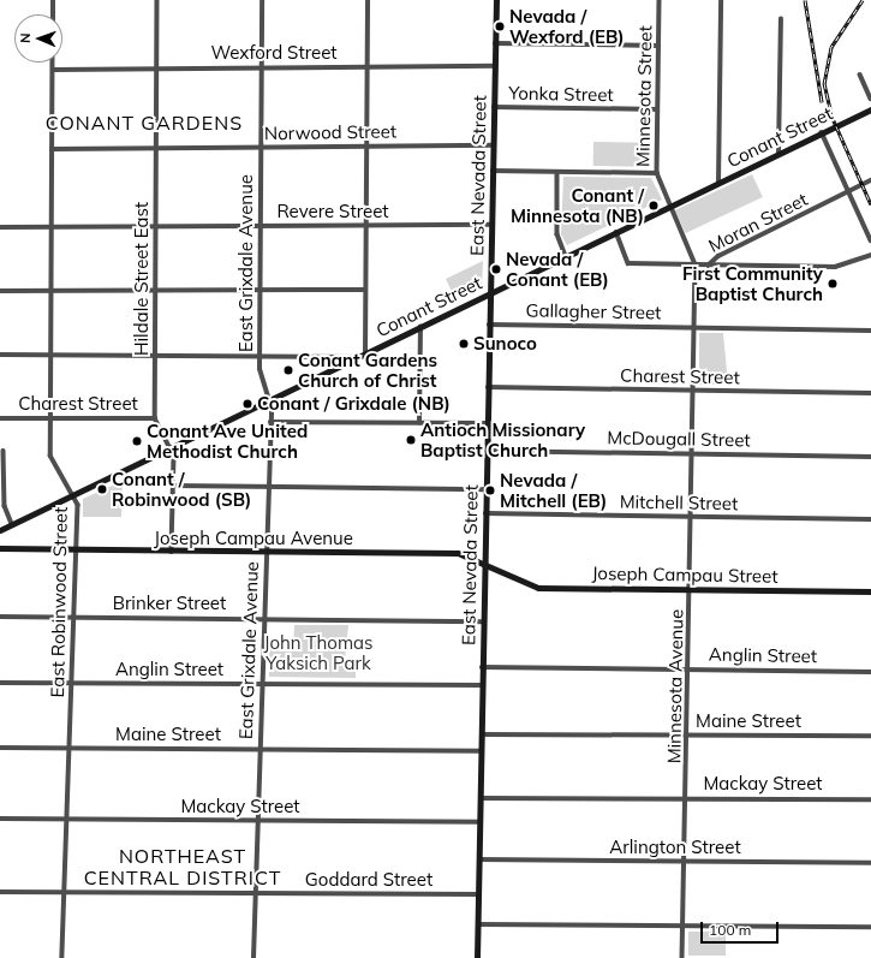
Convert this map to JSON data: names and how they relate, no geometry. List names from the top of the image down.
{
  "streets": {
    "street": [
      "Wexford Street",
      "Yonka Street",
      "Minnesota Street",
      "Norwood Street",
      "Conant Street",
      "East Nevada Street",
      "Revere Street",
      "Moran Street",
      "East Grixdale Avenue",
      "Hildale Street East",
      "Gallagher Street",
      "Charest Street",
      "McDougall Street",
      "Mitchell Street",
      "Joseph Campau Avenue",
      "Joseph Campau Street",
      "East Robinwood Street",
      "Brinker Street",
      "Anglin Street",
      "Minnesota Avenue",
      "Maine Street",
      "Mackay Street",
      "Arlington Street",
      "Goddard Street"
    ]
  },
  "crossings": [
    ["Wexford Street", "East Nevada Street"],
    ["Wexford Street", "East Grixdale Avenue"],
    ["Wexford Street", "Hildale Street East"],
    ["Wexford Street", "East Robinwood Street"],
    ["Yonka Street", "Minnesota Street"],
    ["Yonka Street", "East Nevada Street"],
    ["Minnesota Street", "Conant Street"],
    ["Minnesota Street", "Moran Street"],
    ["Minnesota Street", "Gallagher Street"],
    ["Minnesota Street", "Minnesota Avenue"],
    ["Norwood Street", "East Nevada Street"],
    ["Norwood Street", "East Grixdale Avenue"],
    ["Norwood Street", "Hildale Street East"],
    ["Norwood Street", "East Robinwood Street"],
    ["Conant Street", "East Nevada Street"],
    ["Conant Street", "Moran Street"],
    ["Conant Street", "East Grixdale Avenue"],
    ["Conant Street", "East Robinwood Street"],
    ["East Nevada Street", "Revere Street"],
    ["East Nevada Street", "Gallagher Street"],
    ["East Nevada Street", "Charest Street"],
    ["East Nevada Street", "McDougall Street"],
    ["East Nevada Street", "Mitchell Street"],
    ["East Nevada Street", "Joseph Campau Avenue"],
    ["East Nevada Street", "Brinker Street"],
    ["East Nevada Street", "Anglin Street"],
    ["East Nevada Street", "Maine Street"],
    ["East Nevada Street", "Mackay Street"],
    ["East Nevada Street", "Arlington Street"],
    ["East Nevada Street", "Goddard Street"],
    ["Revere Street", "East Grixdale Avenue"],
    ["Revere Street", "Hildale Street East"],
    ["Revere Street", "East Robinwood Street"],
    ["East Grixdale Avenue", "Joseph Campau Avenue"],
    ["East Grixdale Avenue", "Brinker Street"],
    ["East Grixdale Avenue", "Anglin Street"],
    ["East Grixdale Avenue", "Maine Street"],
    ["East Grixdale Avenue", "Mackay Street"],
    ["East Grixdale Avenue", "Goddard Street"],
    ["Hildale Street East", "Charest Street"],
    ["Gallagher Street", "Minnesota Avenue"],
    ["Charest Street", "East Robinwood Street"],
    ["Charest Street", "Minnesota Avenue"],
    ["McDougall Street", "Minnesota Avenue"],
    ["Mitchell Street", "Minnesota Avenue"],
    ["Joseph Campau Avenue", "Joseph Campau Street"],
    ["Joseph Campau Avenue", "East Robinwood Street"],
    ["Joseph Campau Street", "Minnesota Avenue"],
    ["East Robinwood Street", "Brinker Street"],
    ["East Robinwood Street", "Anglin Street"],
    ["East Robinwood Street", "Maine Street"],
    ["East Robinwood Street", "Mackay Street"],
    ["East Robinwood Street", "Goddard Street"],
    ["Anglin Street", "Minnesota Avenue"],
    ["Minnesota Avenue", "Maine Street"],
    ["Minnesota Avenue", "Mackay Street"],
    ["Minnesota Avenue", "Arlington Street"]
  ],
  "districts": ["CONANT GARDENS", "NORTHEAST CENTRAL DISTRICT"],
  "parks": ["John Thomas Yaksich Park"],
  "places": [
    "Nevada / Wexford (EB)",
    "Conant / Minnesota (NB)",
    "Nevada / Conant (EB)",
    "First Community Baptist Church",
    "Sunoco",
    "Conant Gardens Church of Christ",
    "Conant / Grixdale (NB)",
    "Antioch Missionary Baptist Church",
    "Conant Ave United Methodist Church",
    "Conant / Robinwood (SB)",
    "Nevada / Mitchell (EB)"
  ],
  "scale_bar": "100 m",
  "north": "left"
}
